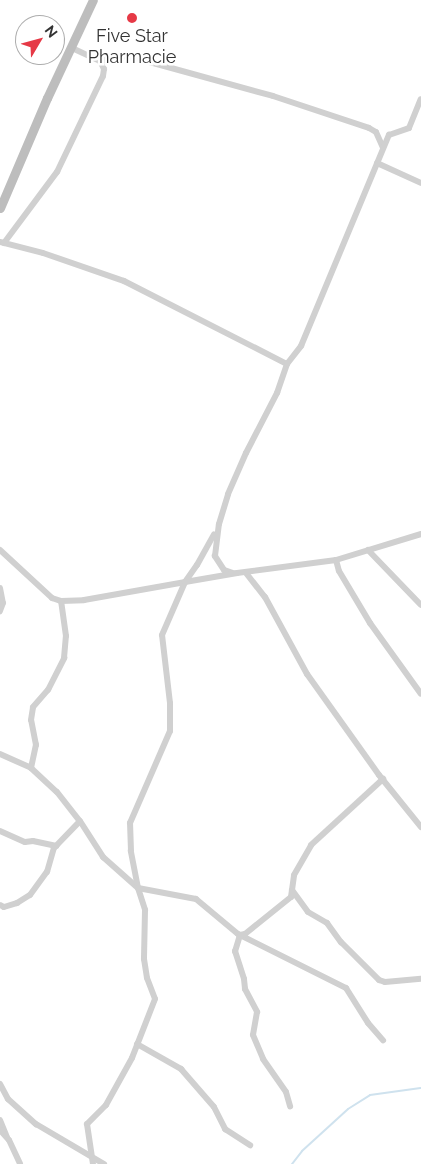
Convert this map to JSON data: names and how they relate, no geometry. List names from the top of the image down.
{
  "places": ["Five Star Pharmacie"],
  "north": "top right"
}
